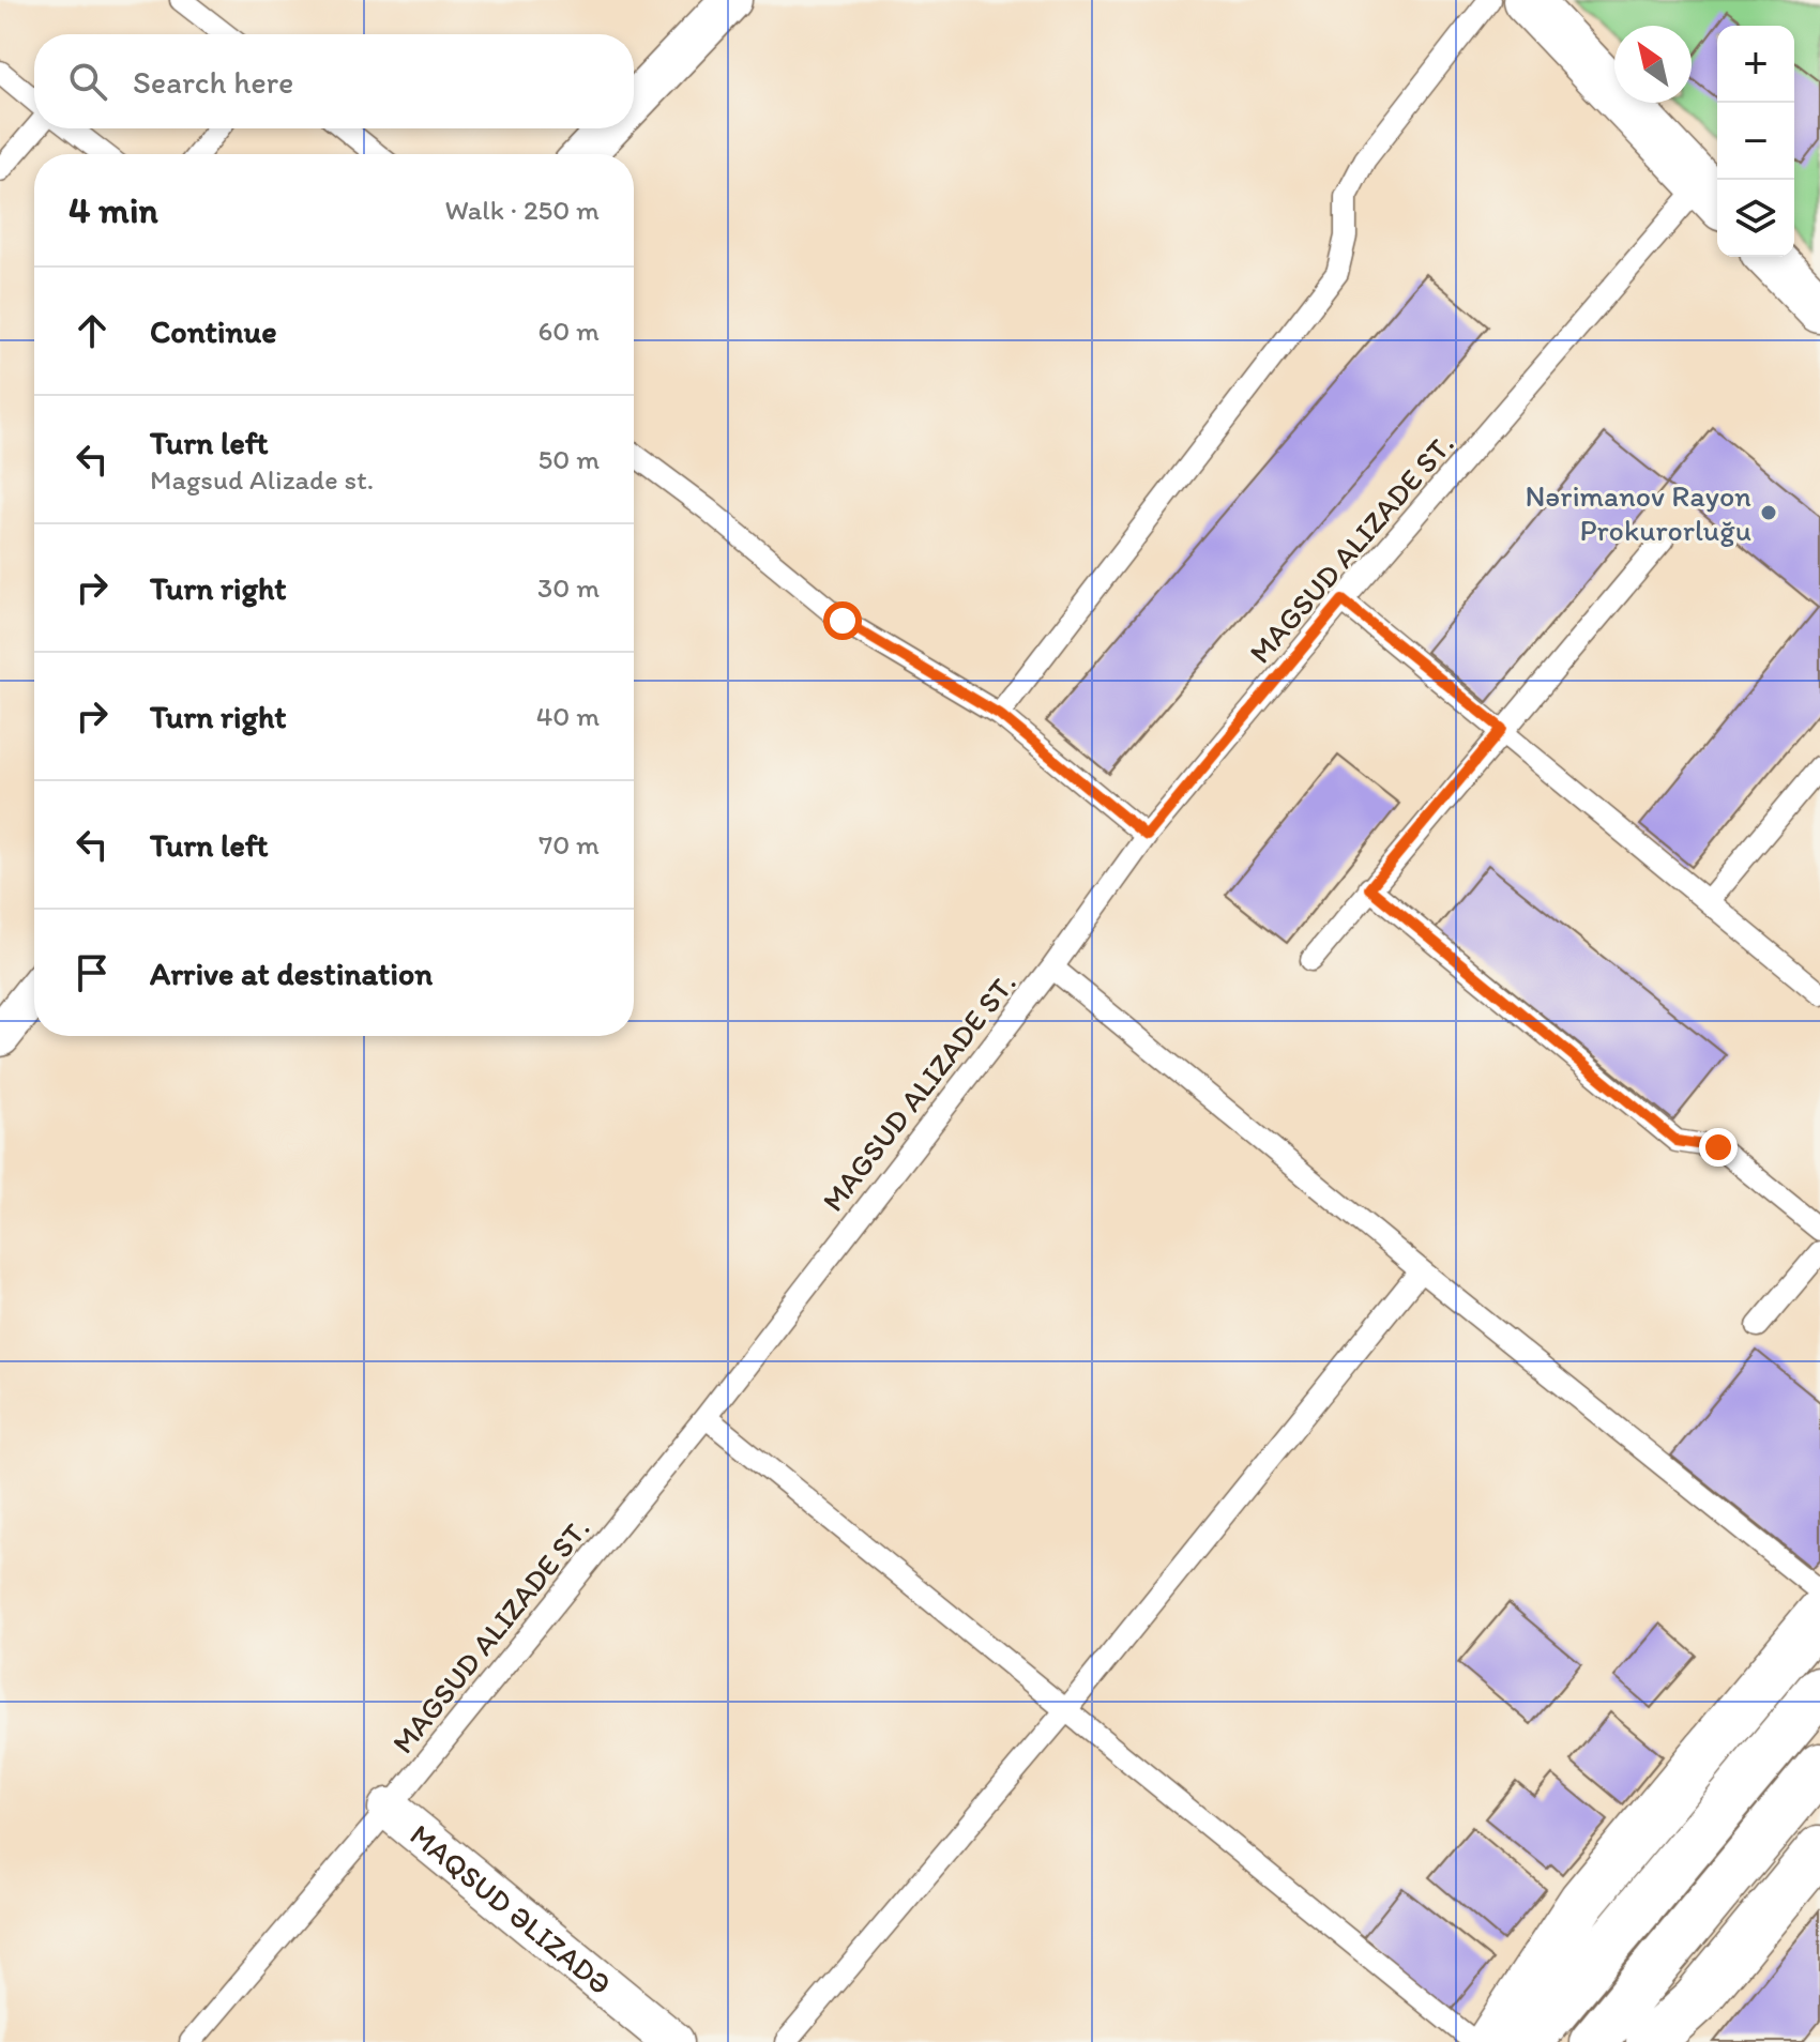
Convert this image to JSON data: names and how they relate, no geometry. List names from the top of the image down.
{
  "streets": {
    "street": ["MAQSUD ƏLIZADƏ"],
    "lane": ["MAGSUD ALIZADE ST."]
  },
  "crossings": [
    ["MAGSUD ALIZADE ST.", "MAQSUD ƏLIZADƏ"]
  ],
  "places": ["Nərimanov Rayon Prokurorluğu"],
  "north": "top left",
  "page": {
    "map_buttons": ["+", "−"],
    "search": "Search here",
    "heading": ["4 min", "Walk · 250 m"],
    "list": [
      ["Continue", "60 m"],
      ["Turn left", "Magsud Alizade st.", "50 m"],
      ["Turn right", "30 m"],
      ["Turn right", "40 m"],
      ["Turn left", "70 m"],
      "Arrive at destination"
    ]
  }
}
